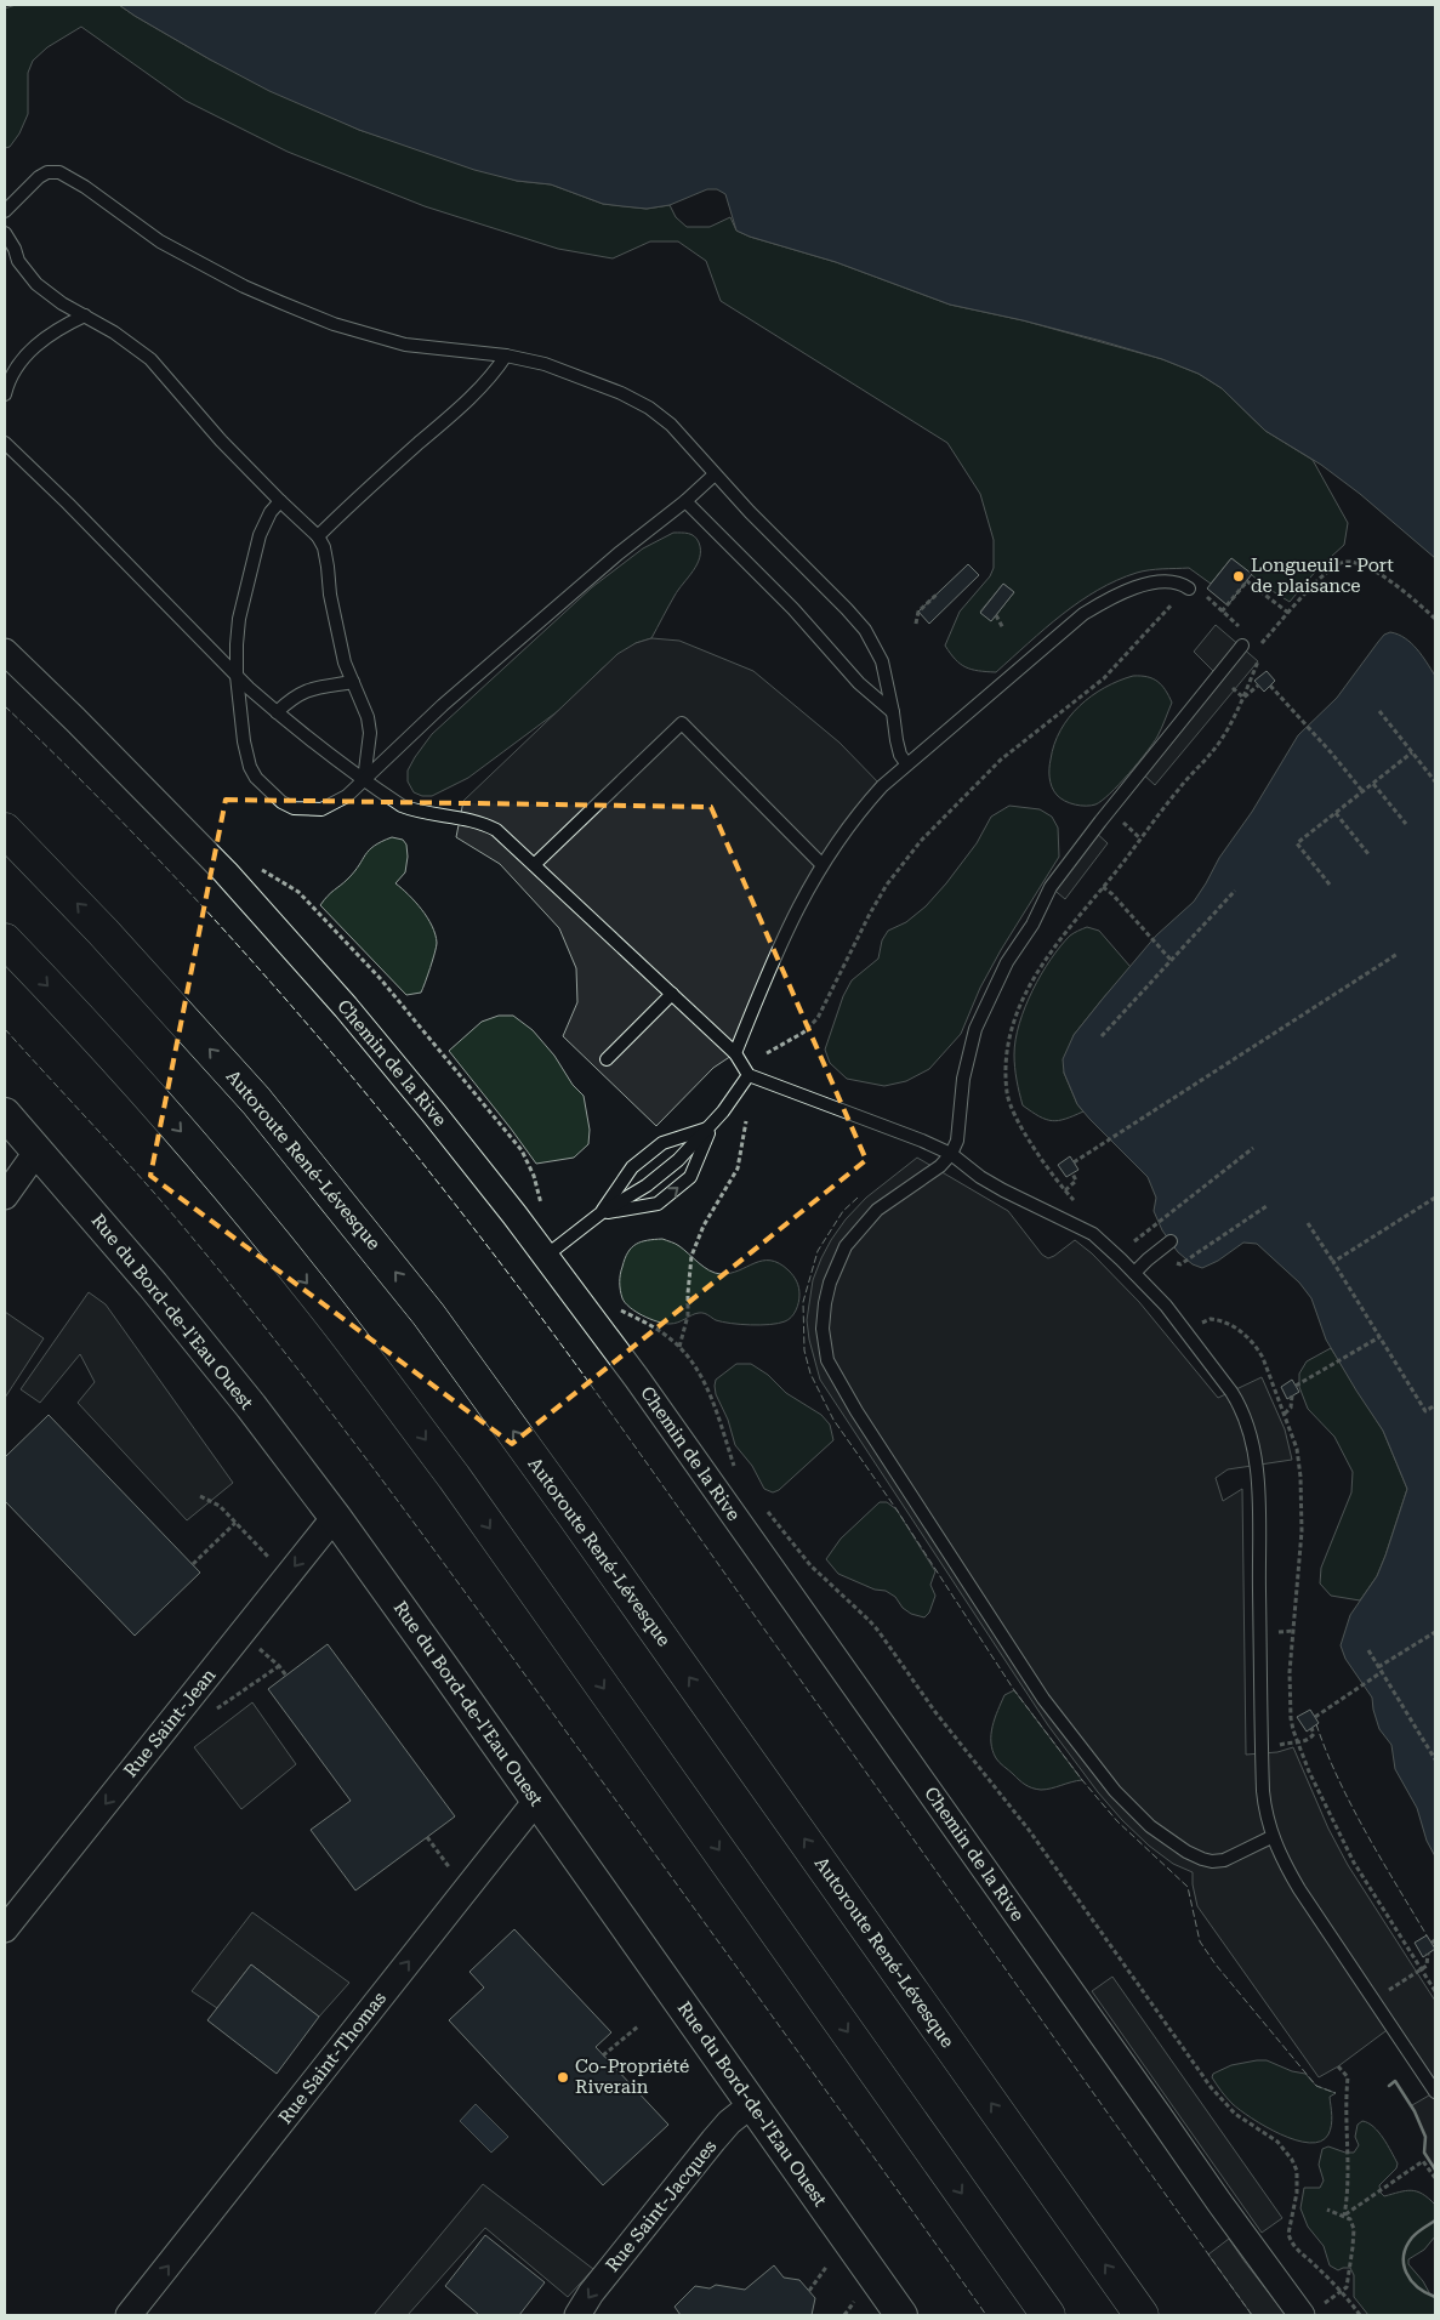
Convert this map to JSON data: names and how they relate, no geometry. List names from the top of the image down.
{
  "streets": {
    "highway": ["Autoroute René-Lévesque"],
    "street": [
      "Chemin de la Rive",
      "Rue du Bord-de-l'Eau Ouest",
      "Rue Saint-Jean",
      "Rue Saint-Thomas",
      "Rue Saint-Jacques"
    ]
  },
  "crossings": [
    ["Rue du Bord-de-l'Eau Ouest", "Rue Saint-Jean"],
    ["Rue du Bord-de-l'Eau Ouest", "Rue Saint-Thomas"],
    ["Rue du Bord-de-l'Eau Ouest", "Rue Saint-Jacques"]
  ],
  "one_way": ["Rue Saint-Jean", "Rue Saint-Thomas", "Rue Saint-Jacques"],
  "places": ["Longueuil - Port de plaisance", "Co-Propriété Riverain"]
}
